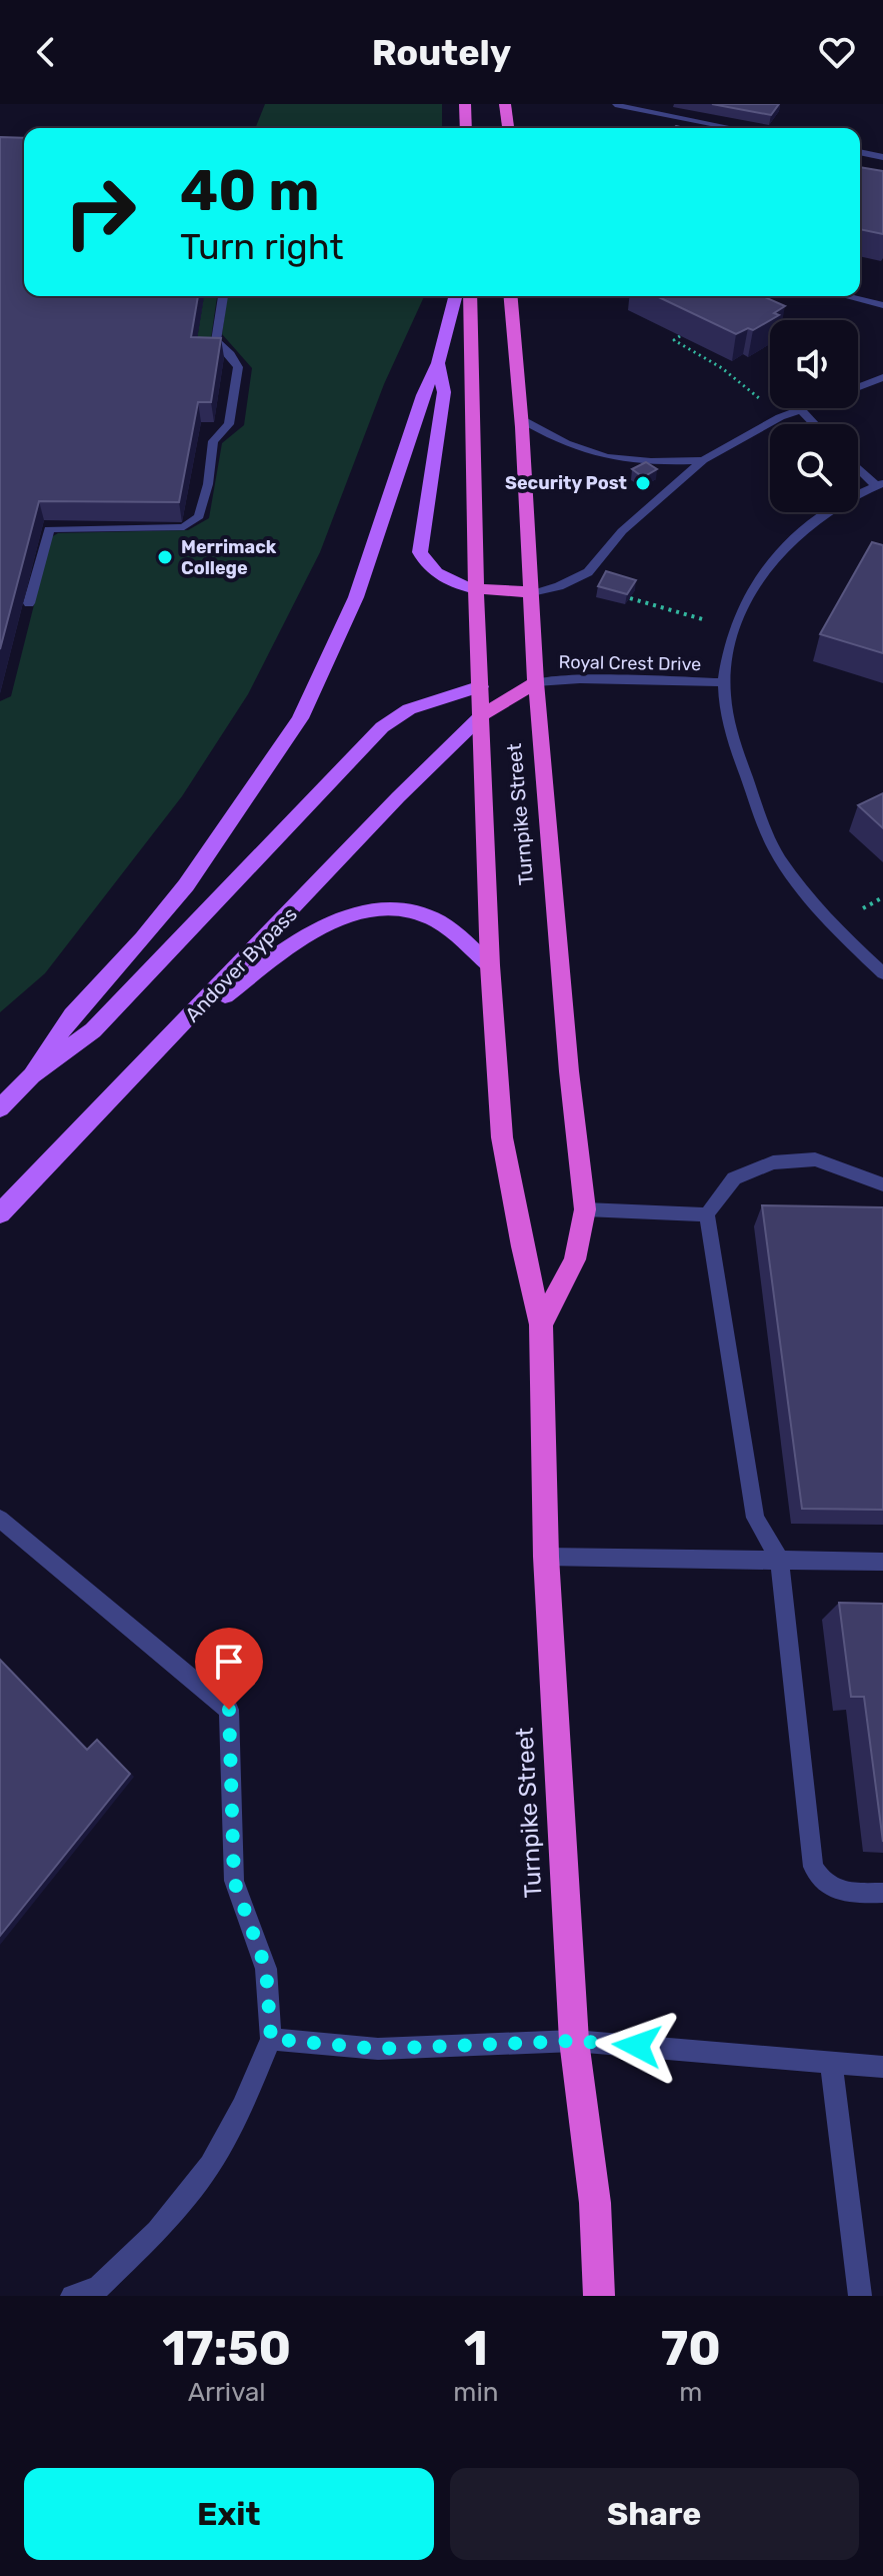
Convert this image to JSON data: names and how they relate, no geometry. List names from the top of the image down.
{
  "streets": {
    "highway": ["Turnpike Street"],
    "main road": ["Andover Bypass"],
    "street": ["Royal Crest Drive"]
  },
  "crossings": [
    ["Royal Crest Drive", "Turnpike Street"],
    ["Turnpike Street", "Andover Bypass"]
  ],
  "places": ["Security Post", "Merrimack College"],
  "page": {
    "header": "Routely",
    "turn": ["40 m", "Turn right"],
    "eta": [
      "17:50",
      "Arrival",
      "1",
      "min",
      "70",
      "m"
    ],
    "buttons": ["Exit", "Share"]
  }
}
